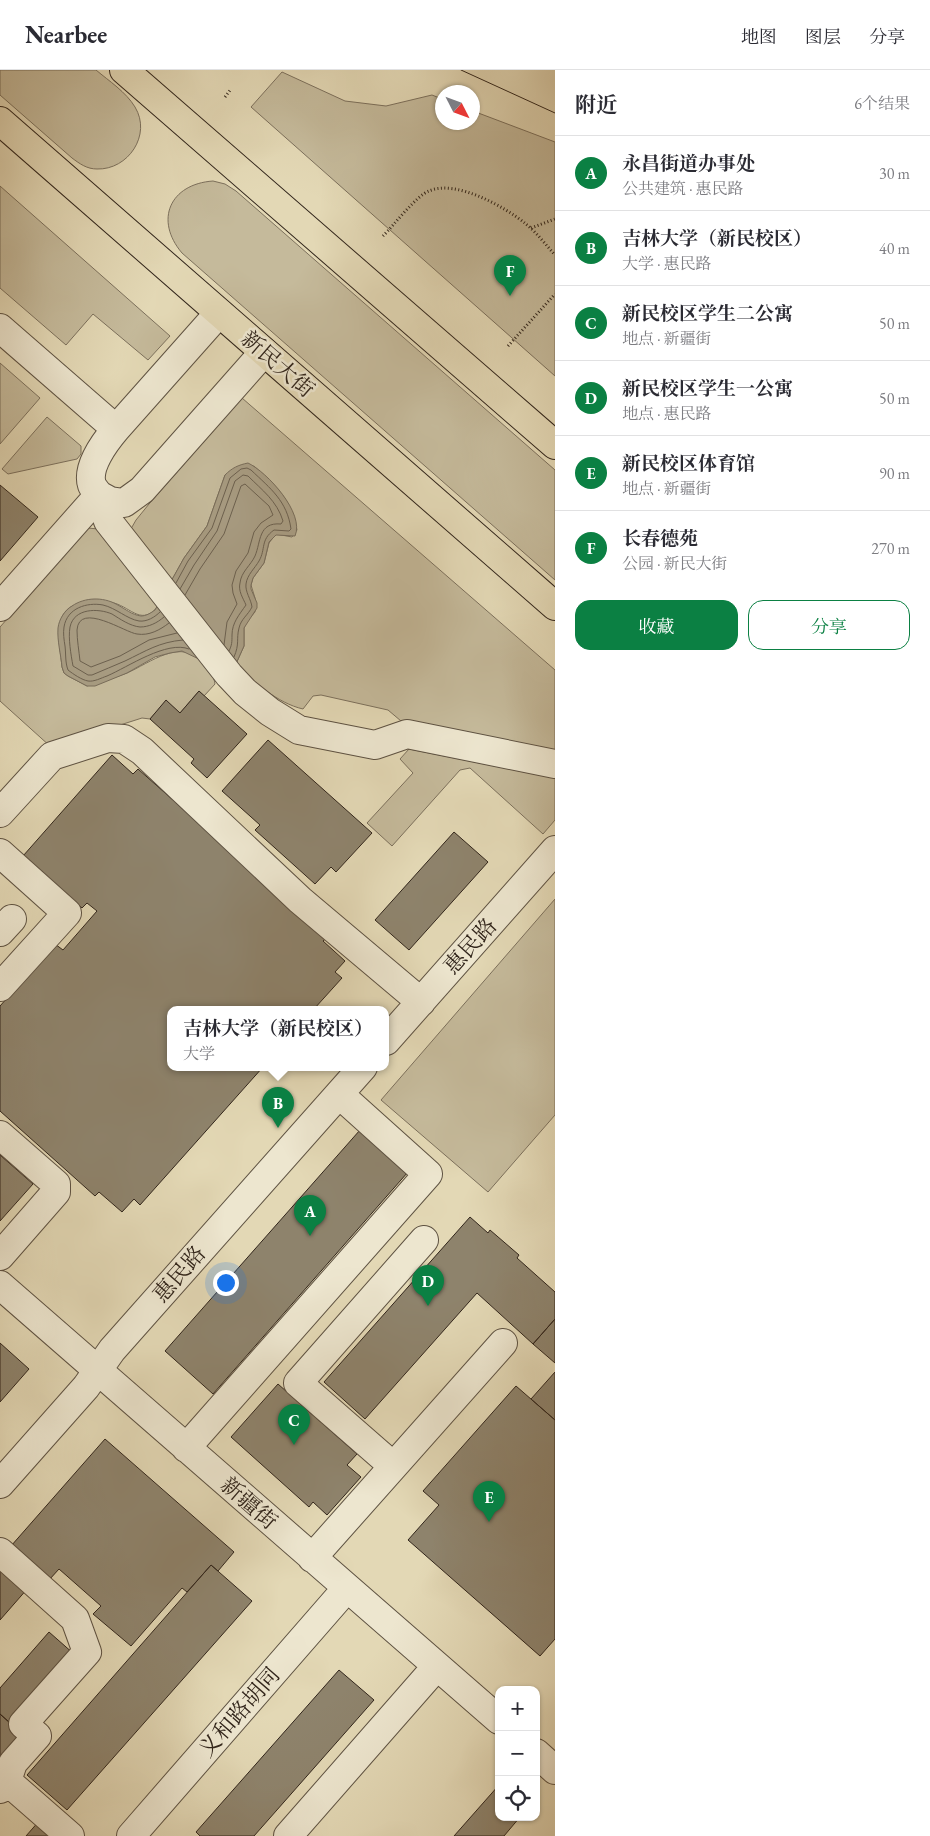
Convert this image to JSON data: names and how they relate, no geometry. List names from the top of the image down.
{
  "streets": {
    "main road": ["新民大街"],
    "street": ["惠民路", "新疆街", "义和路胡同"]
  },
  "crossings": [
    ["惠民路", "新疆街"],
    ["新疆街", "义和路胡同"]
  ],
  "north": "bottom right",
  "page": {
    "header": "Nearbee",
    "nav": ["地图", "图层", "分享"],
    "heading": ["附近", "6个结果"],
    "list": [
      {
        "mark": "A",
        "name": "永昌街道办事处",
        "note": "公共建筑 · 惠民路",
        "value": "30 m"
      },
      {
        "mark": "B",
        "name": "吉林大学（新民校区）",
        "note": "大学 · 惠民路",
        "value": "40 m"
      },
      {
        "mark": "C",
        "name": "新民校区学生二公寓",
        "note": "地点 · 新疆街",
        "value": "50 m"
      },
      {
        "mark": "D",
        "name": "新民校区学生一公寓",
        "note": "地点 · 惠民路",
        "value": "50 m"
      },
      {
        "mark": "E",
        "name": "新民校区体育馆",
        "note": "地点 · 新疆街",
        "value": "90 m"
      },
      {
        "mark": "F",
        "name": "长春德苑",
        "note": "公园 · 新民大街",
        "value": "270 m"
      }
    ],
    "pins": [
      "F",
      "B",
      "A",
      "D",
      "C",
      "E"
    ],
    "buttons": ["收藏", "分享"],
    "popup": ["吉林大学（新民校区）", "大学"],
    "map_buttons": ["+", "−"]
  }
}
